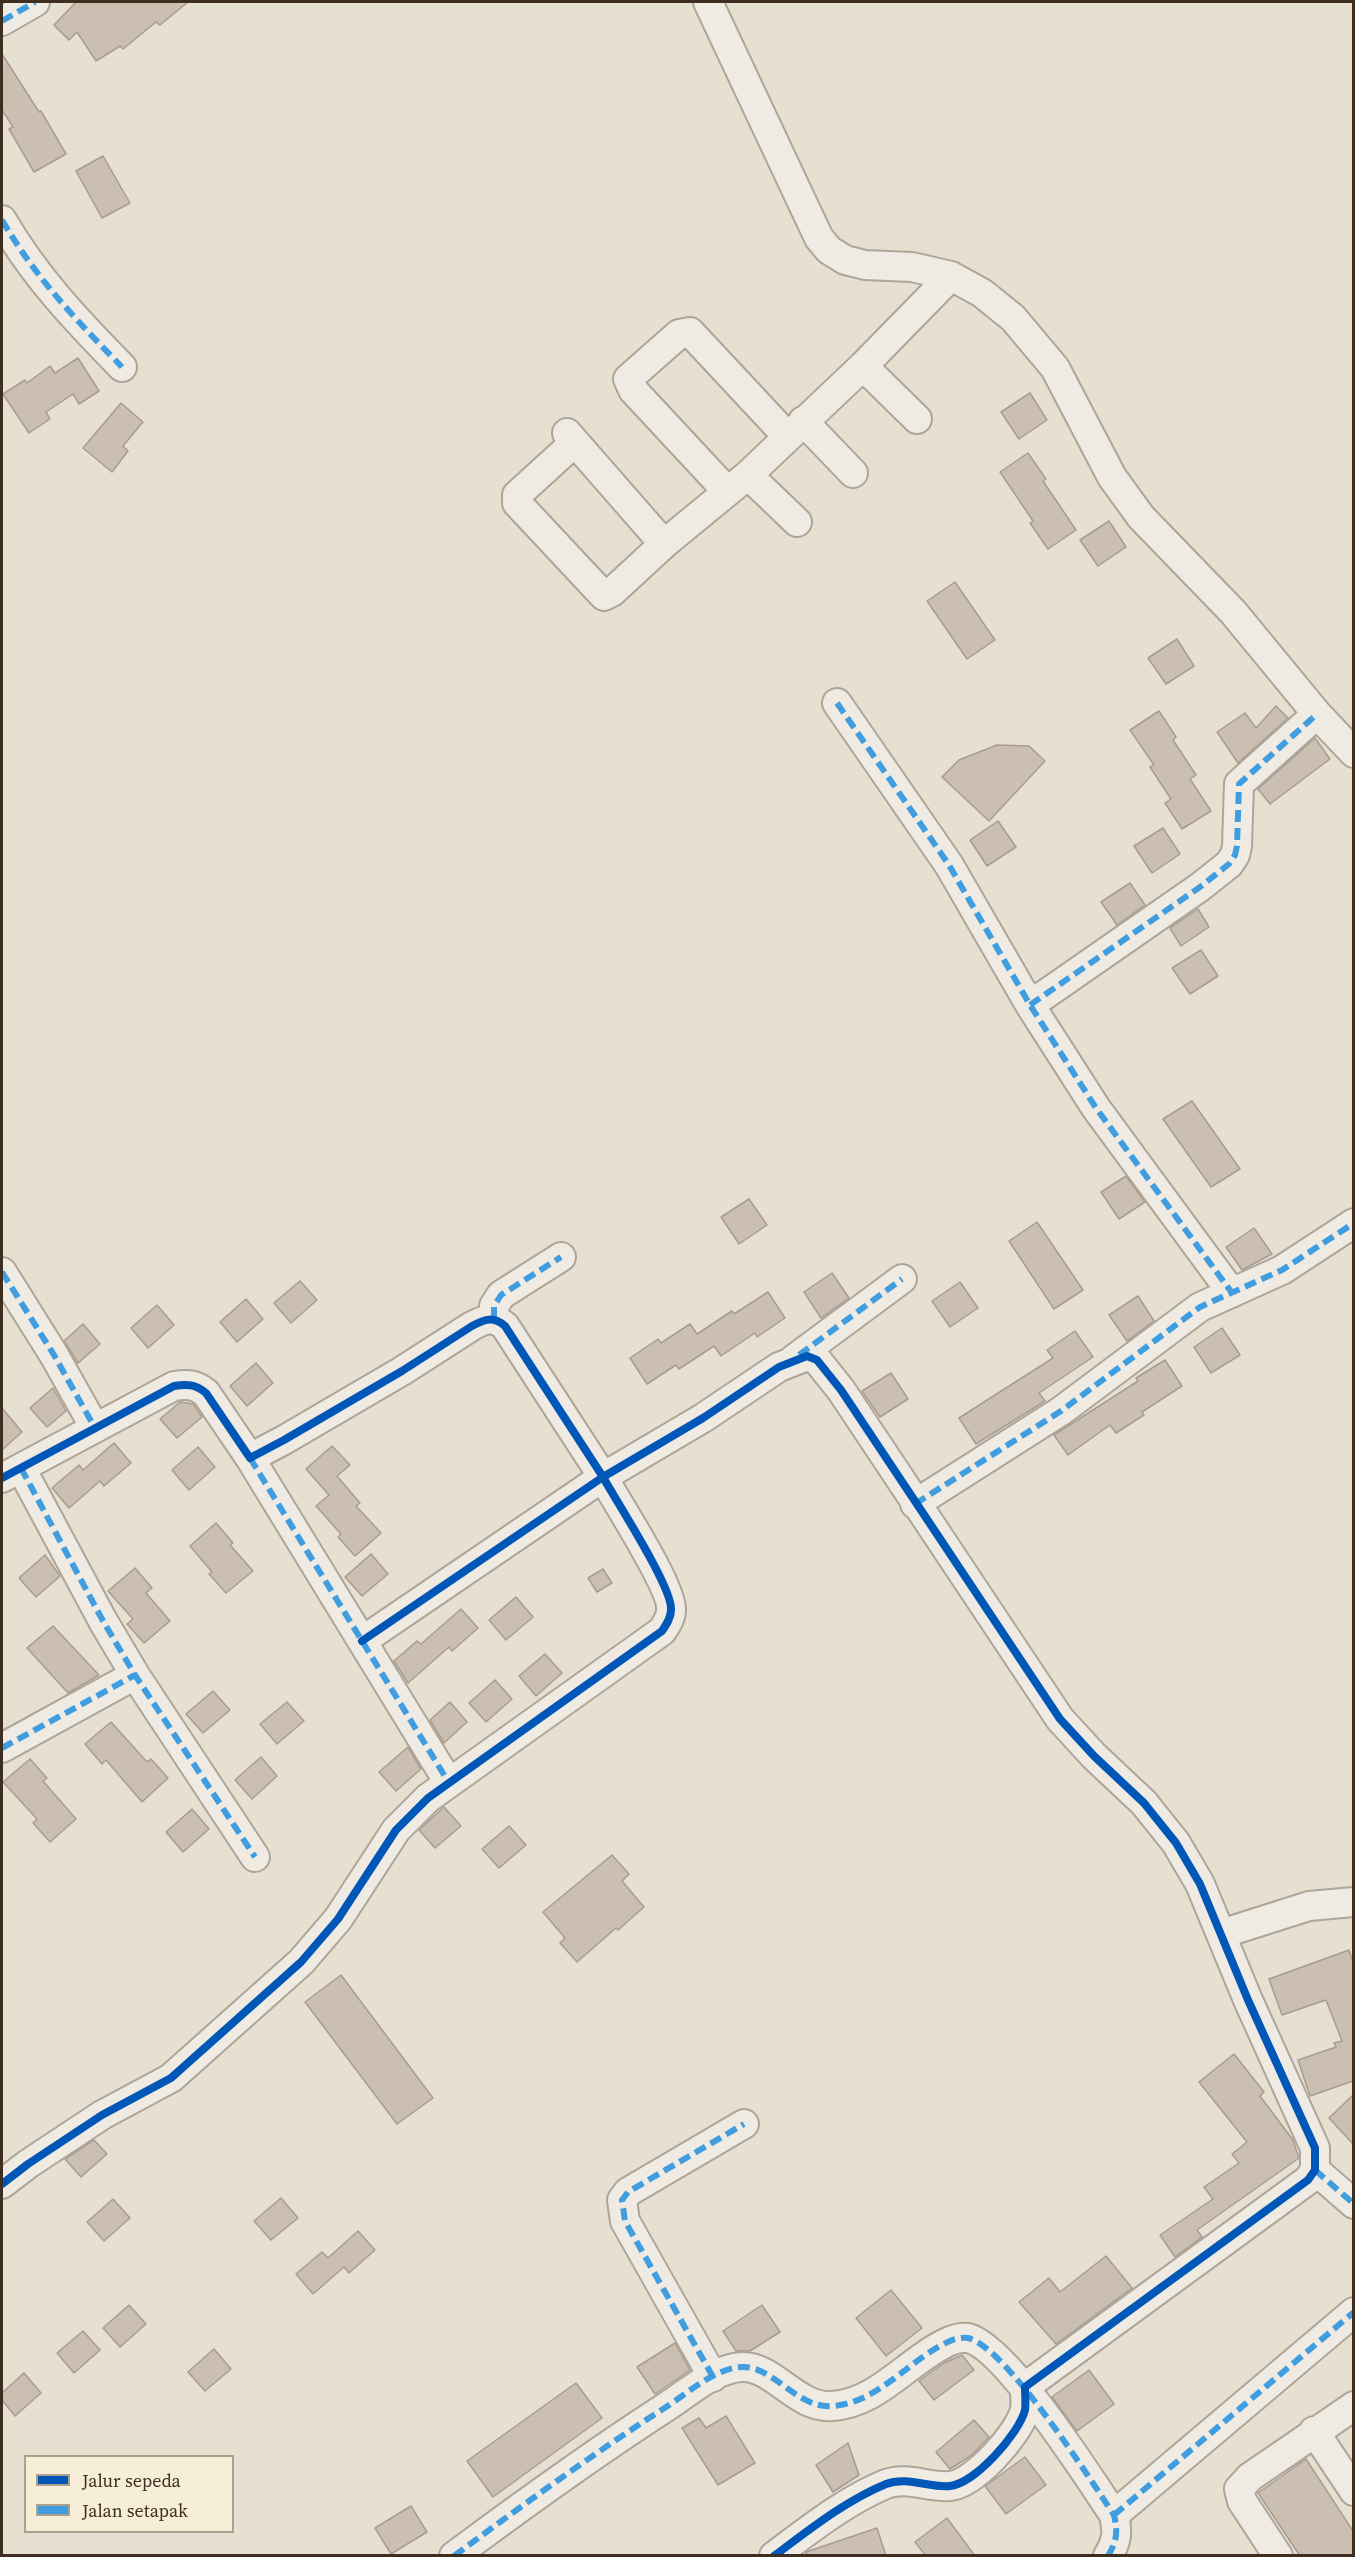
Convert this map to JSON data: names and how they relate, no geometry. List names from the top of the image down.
{
  "legend": ["Jalur sepeda", "Jalan setapak"]
}
